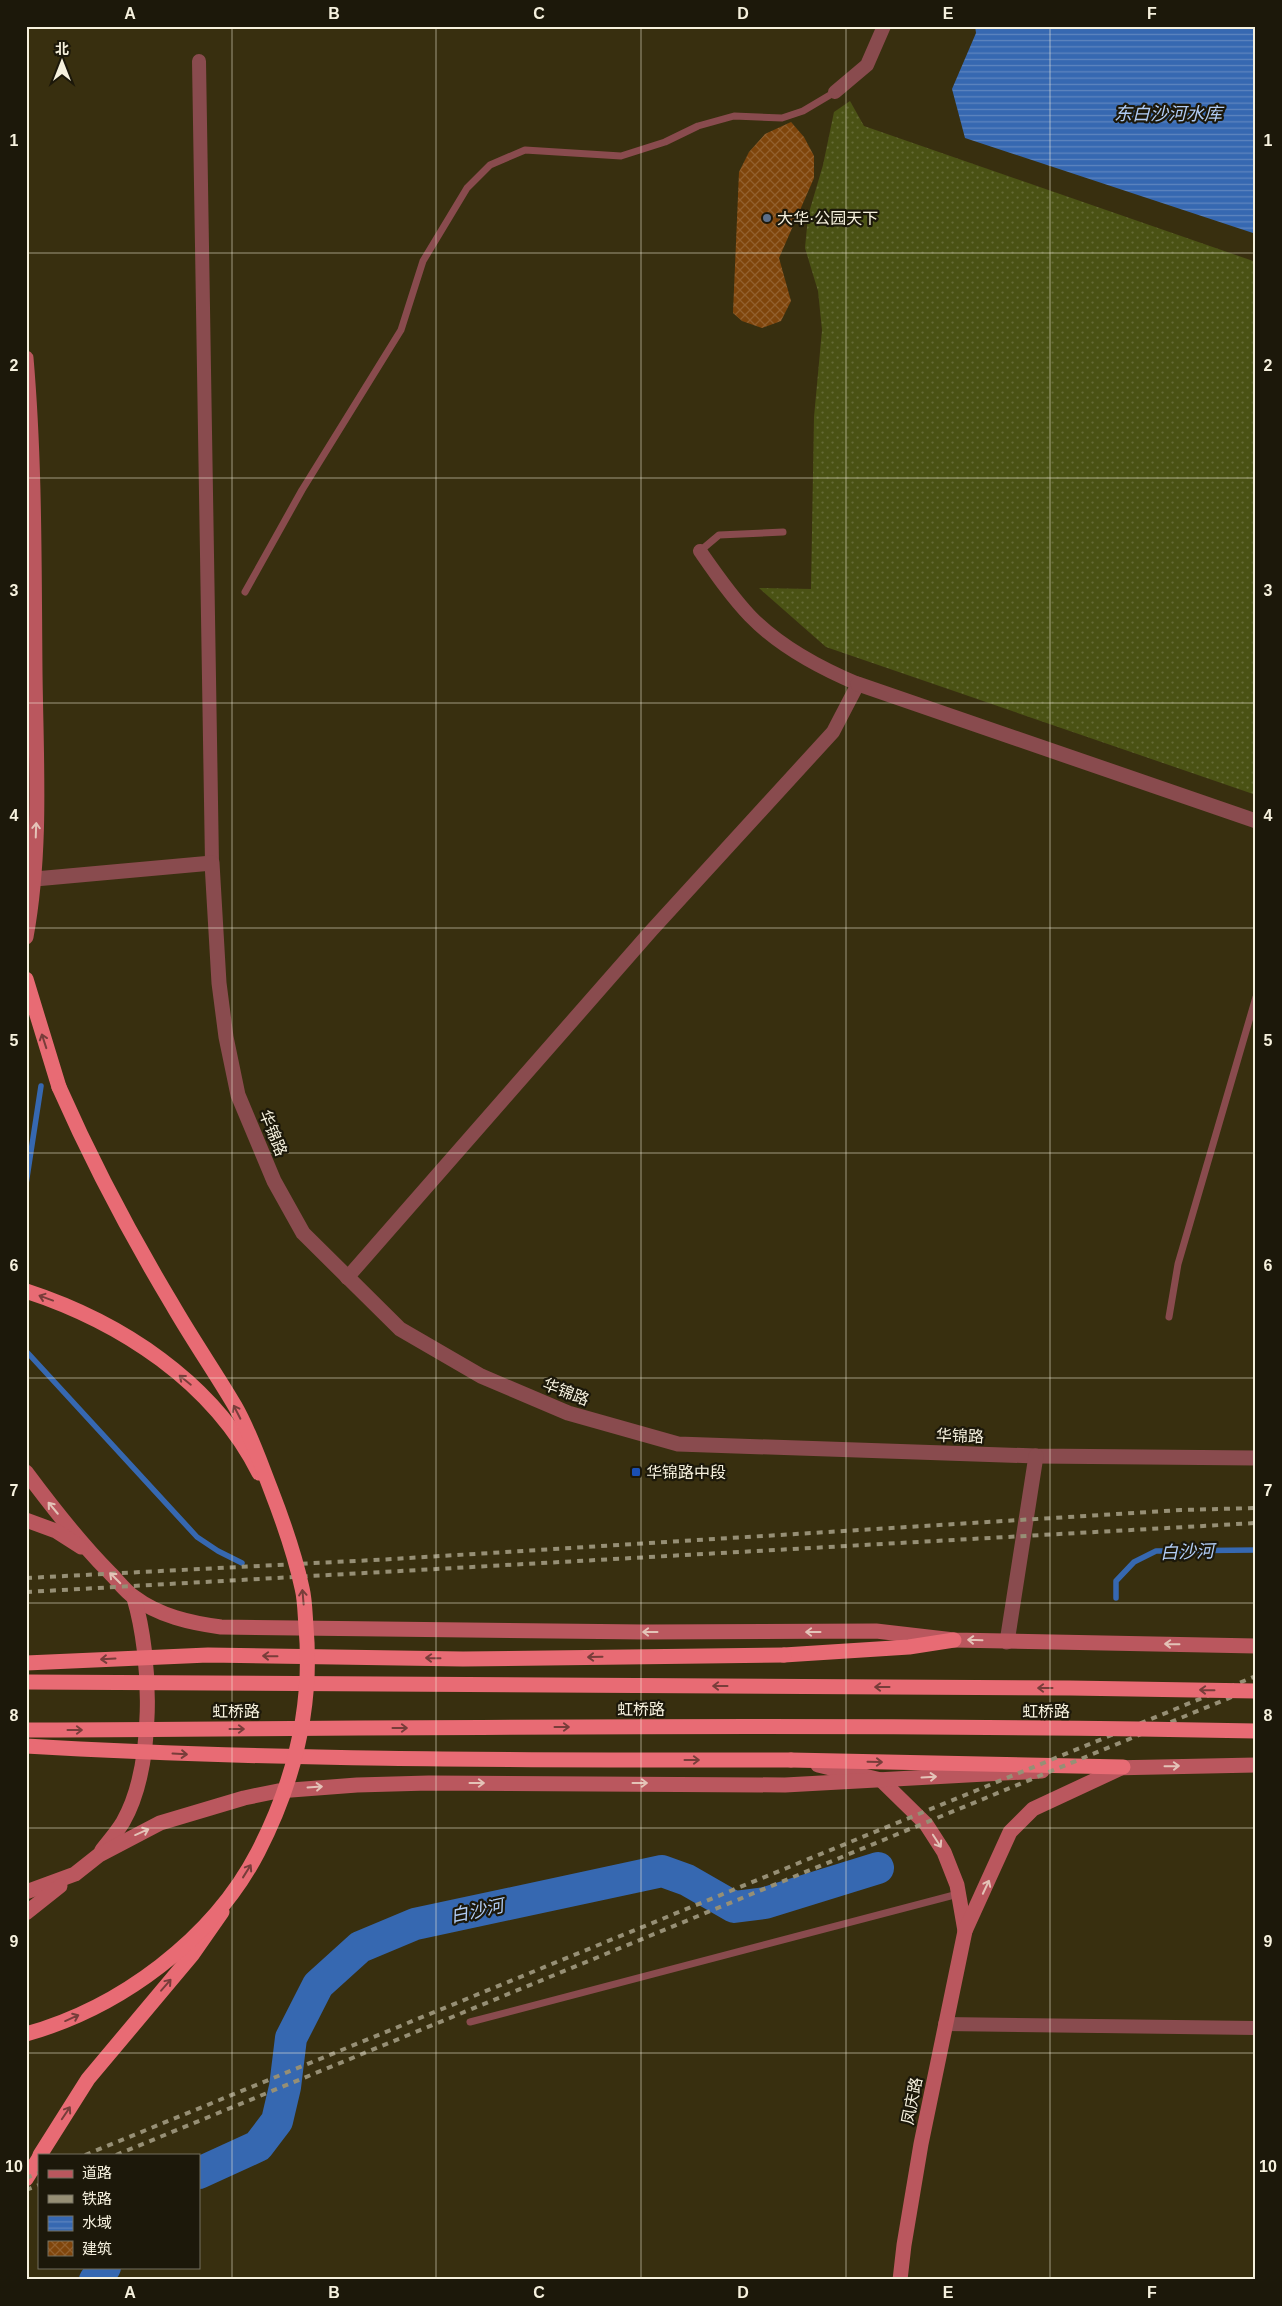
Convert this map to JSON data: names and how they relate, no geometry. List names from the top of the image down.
{
  "streets": {
    "highway": ["虹桥路"],
    "main road": ["凤庆路"],
    "street": ["华锦路"]
  },
  "water": ["东白沙河水库", "白沙河"],
  "places": {
    "other": ["大华·公园天下"],
    "transit": ["华锦路中段"]
  },
  "legend": [
    "道路",
    "铁路",
    "水域",
    "建筑"
  ],
  "north": "top",
  "grid": {
    "columns": [
      "A",
      "B",
      "C",
      "D",
      "E",
      "F"
    ],
    "rows": [
      "1",
      "2",
      "3",
      "4",
      "5",
      "6",
      "7",
      "8",
      "9",
      "10"
    ]
  }
}
